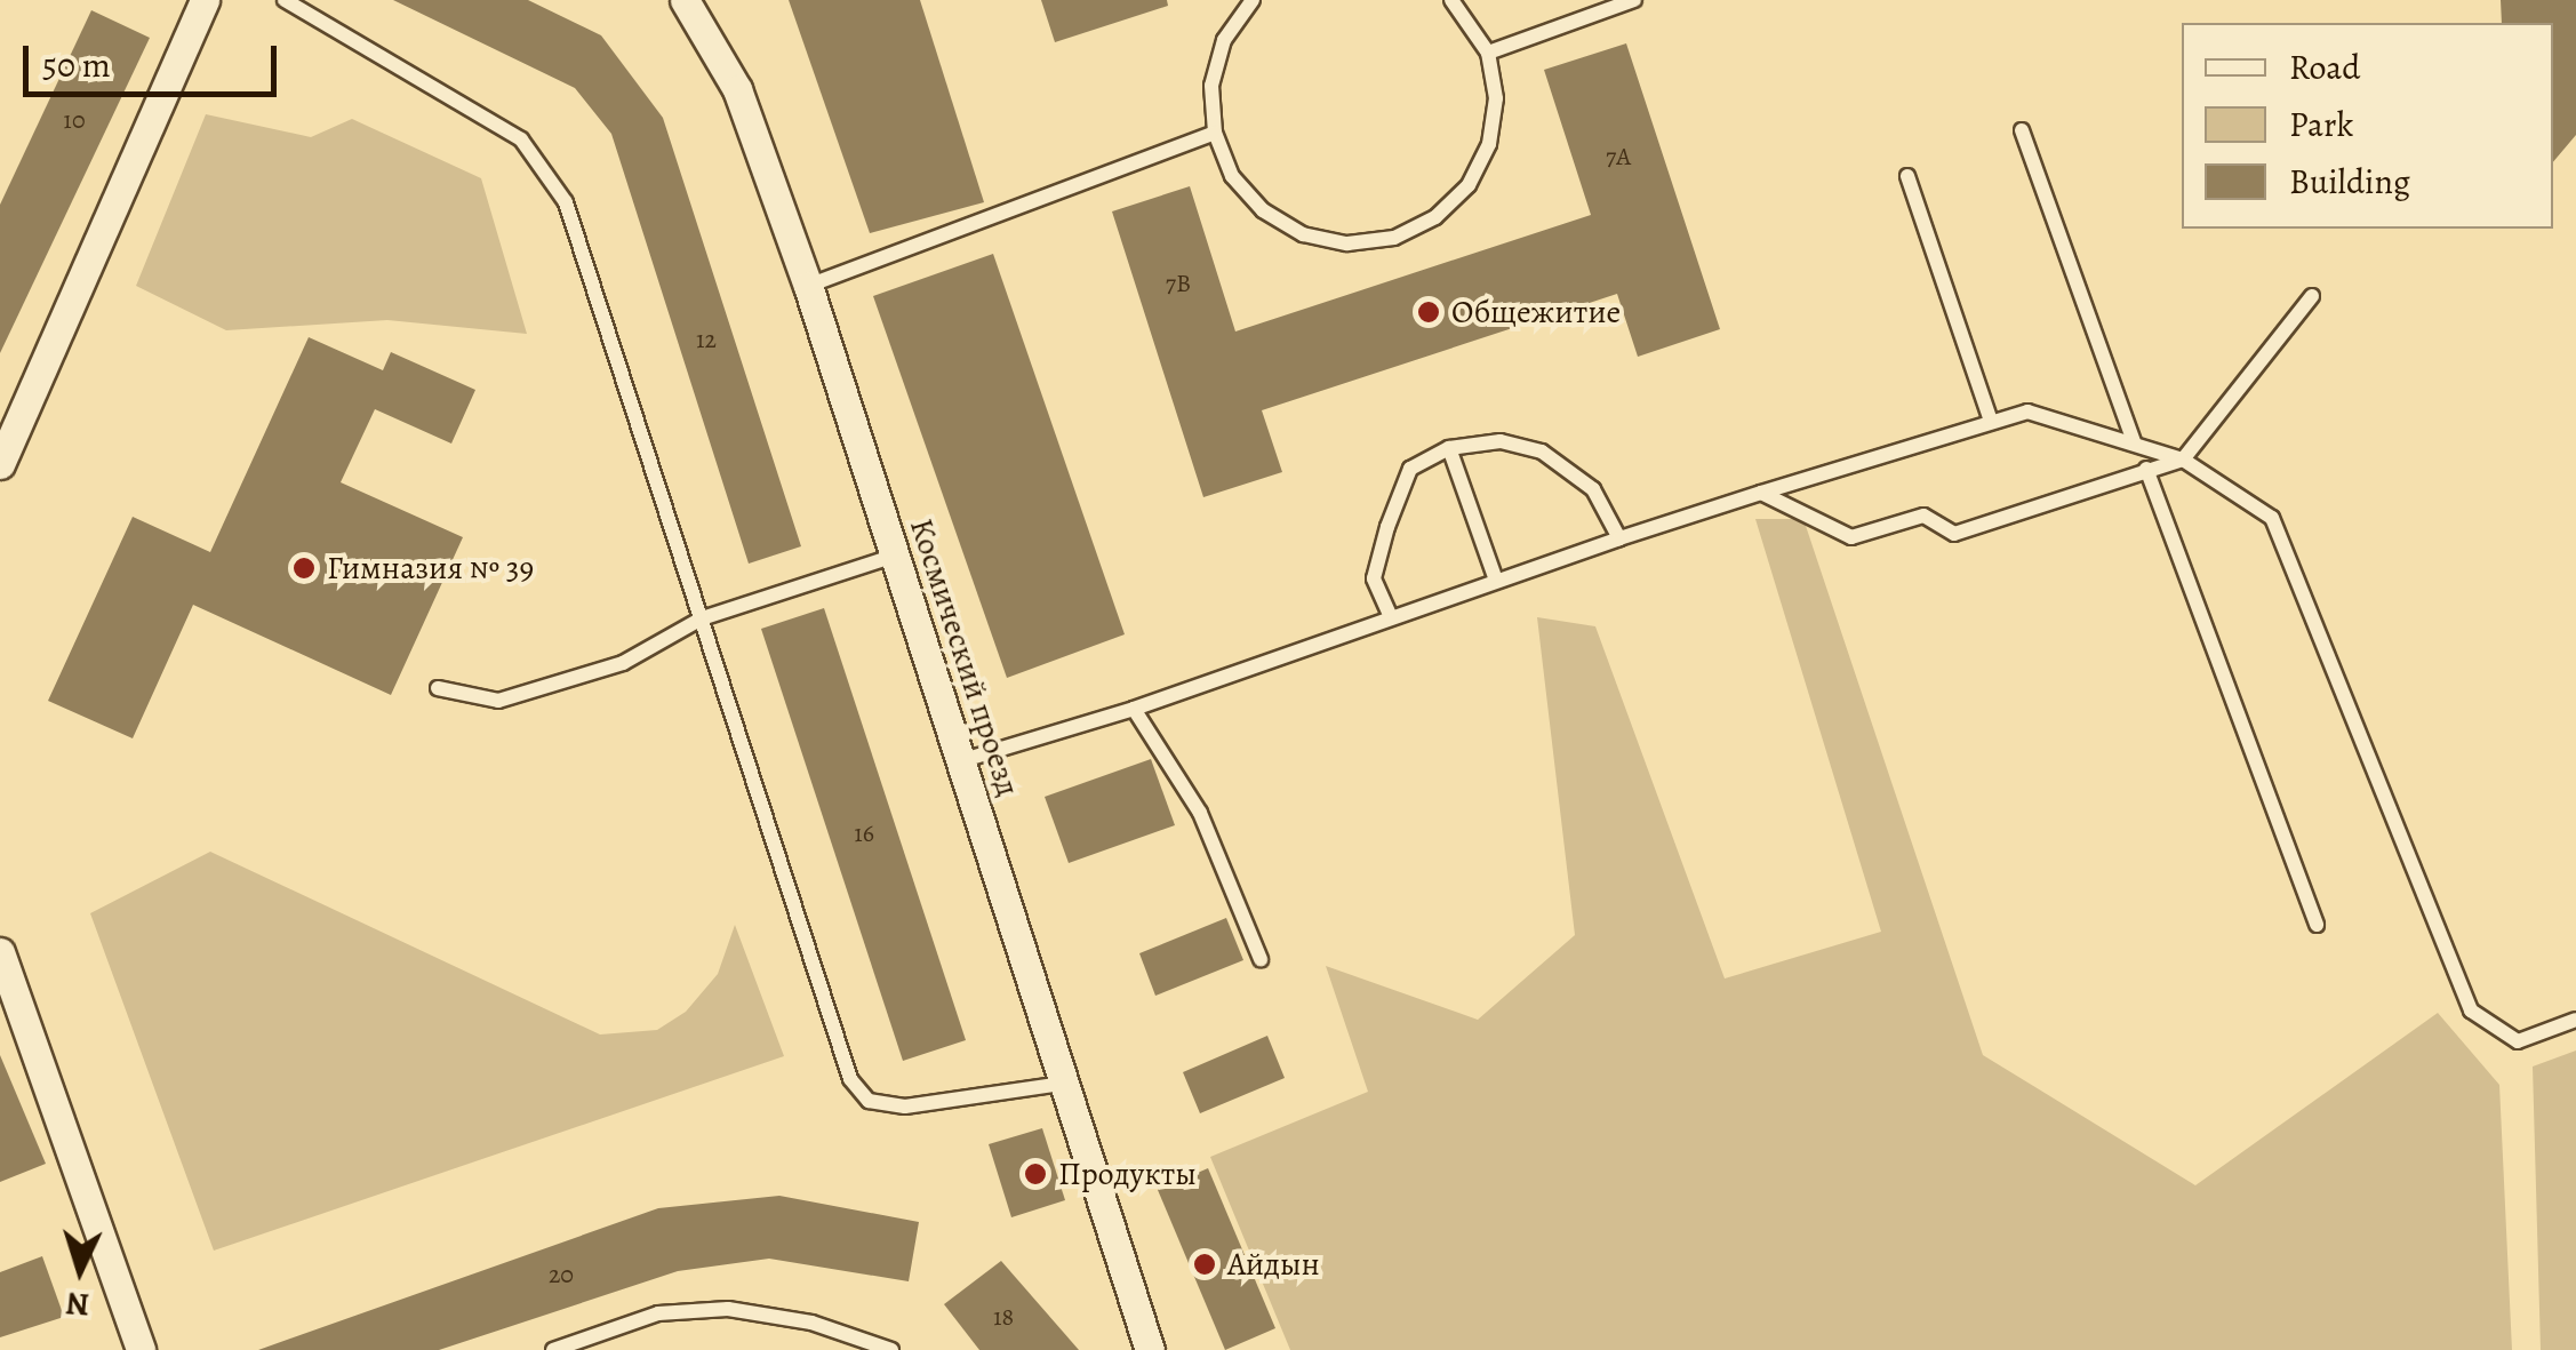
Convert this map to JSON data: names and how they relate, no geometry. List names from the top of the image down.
{
  "streets": {
    "street": ["Космический проезд"]
  },
  "places": [
    "Общежитие",
    "Гимназия № 39",
    "Продукты",
    "Айдын"
  ],
  "house_numbers": [
    "10",
    "7А",
    "7В",
    "12",
    "16",
    "20",
    "18"
  ],
  "legend": ["Road", "Park", "Building"],
  "scale_bar": "50 m",
  "north": "bottom"
}
